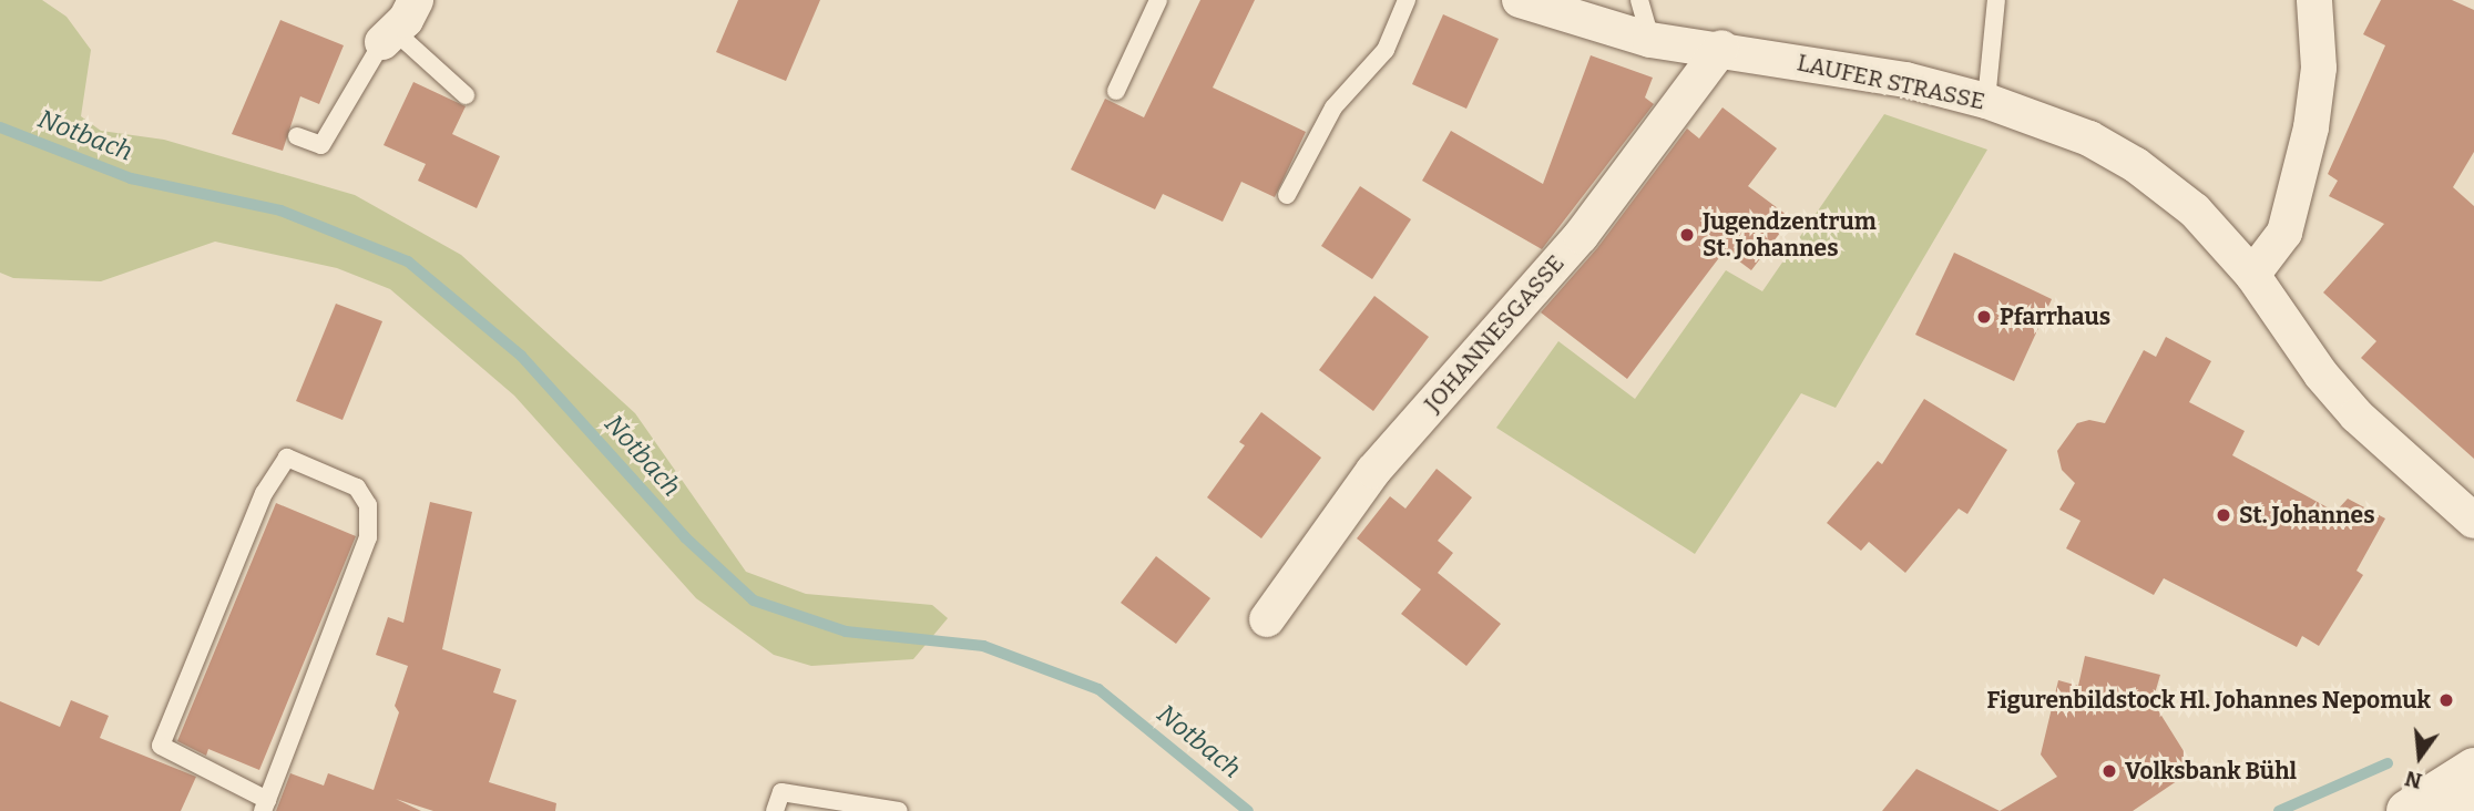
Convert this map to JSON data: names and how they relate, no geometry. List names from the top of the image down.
{
  "streets": {
    "street": ["LAUFER STRASSE", "JOHANNESGASSE"]
  },
  "crossings": [
    ["LAUFER STRASSE", "JOHANNESGASSE"]
  ],
  "water": ["Notbach"],
  "places": [
    "Jugendzentrum St. Johannes",
    "Pfarrhaus",
    "St. Johannes",
    "Figurenbildstock Hl. Johannes Nepomuk",
    "Volksbank Bühl"
  ],
  "north": "bottom"
}
